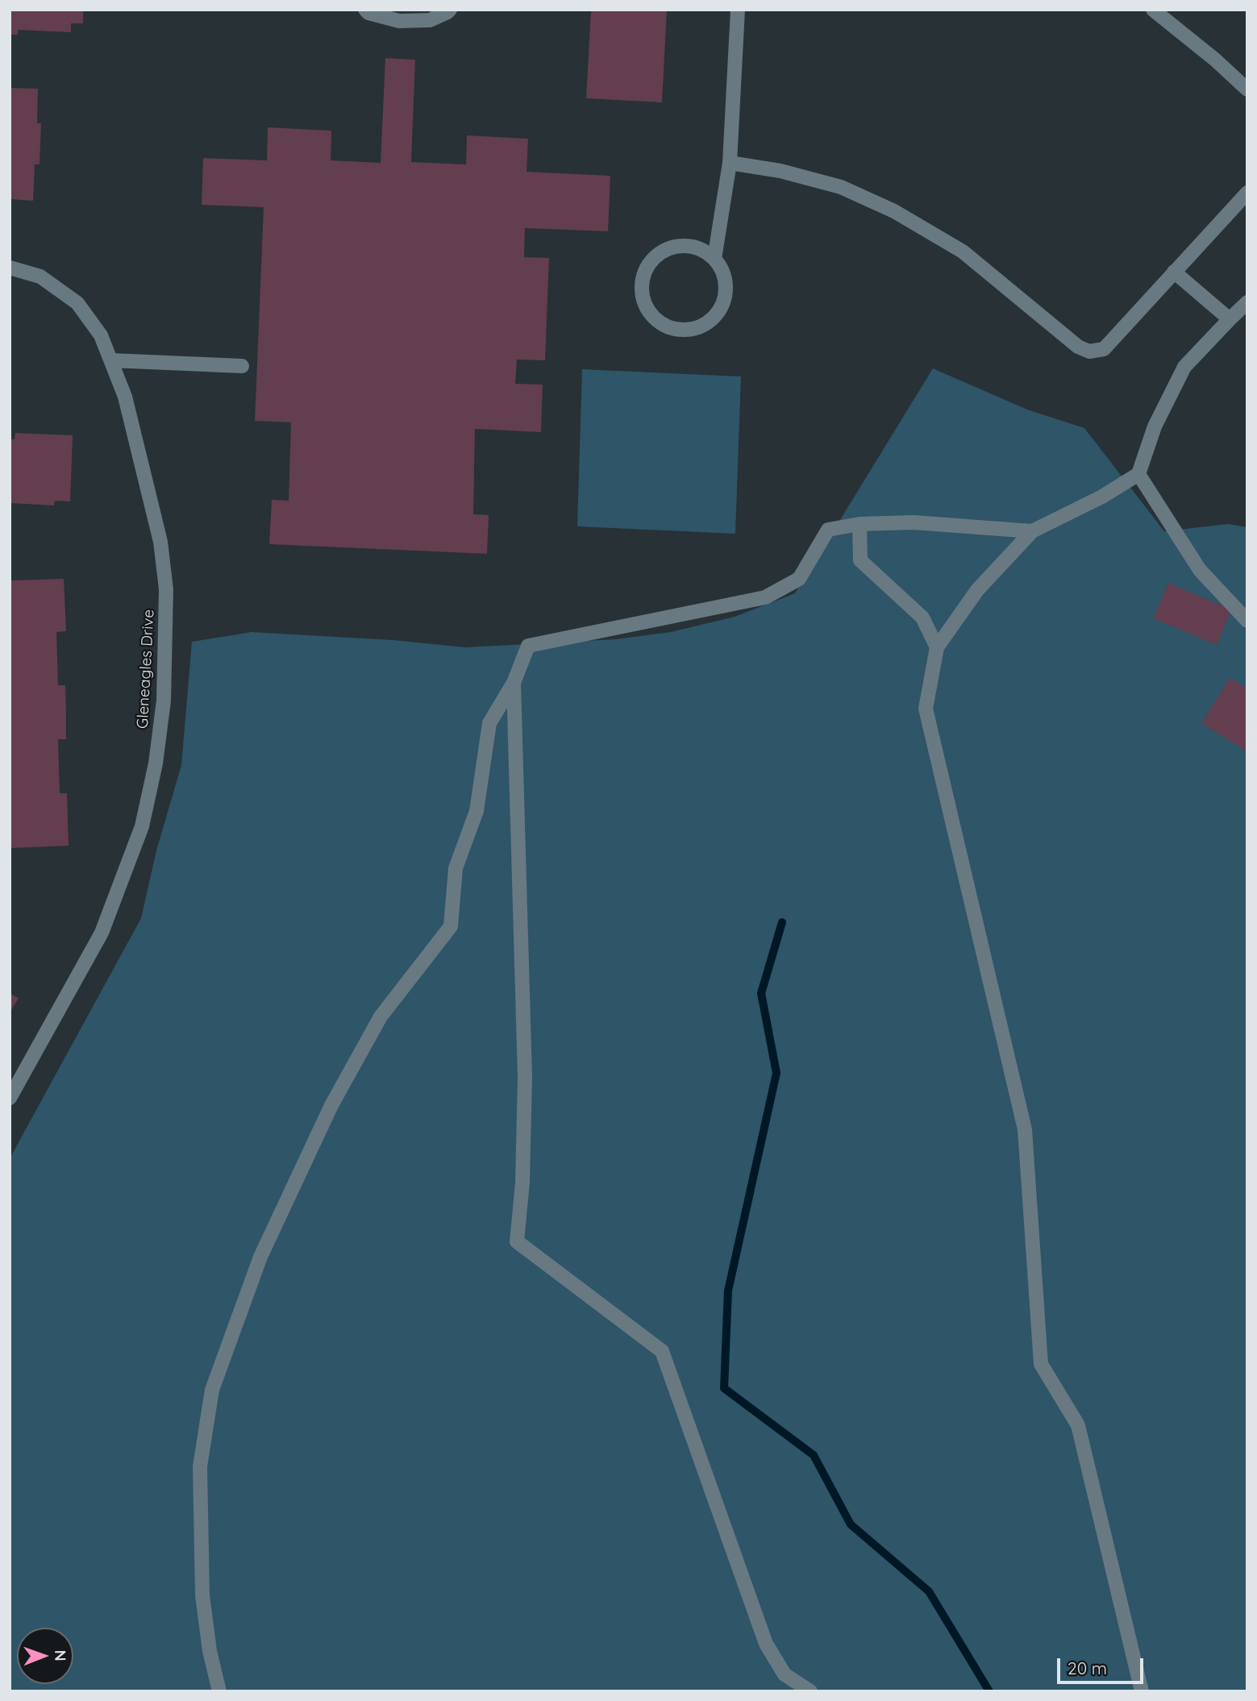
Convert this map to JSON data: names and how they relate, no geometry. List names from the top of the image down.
{
  "streets": {
    "street": ["Gleneagles Drive"]
  },
  "scale_bar": "20 m",
  "north": "right"
}
